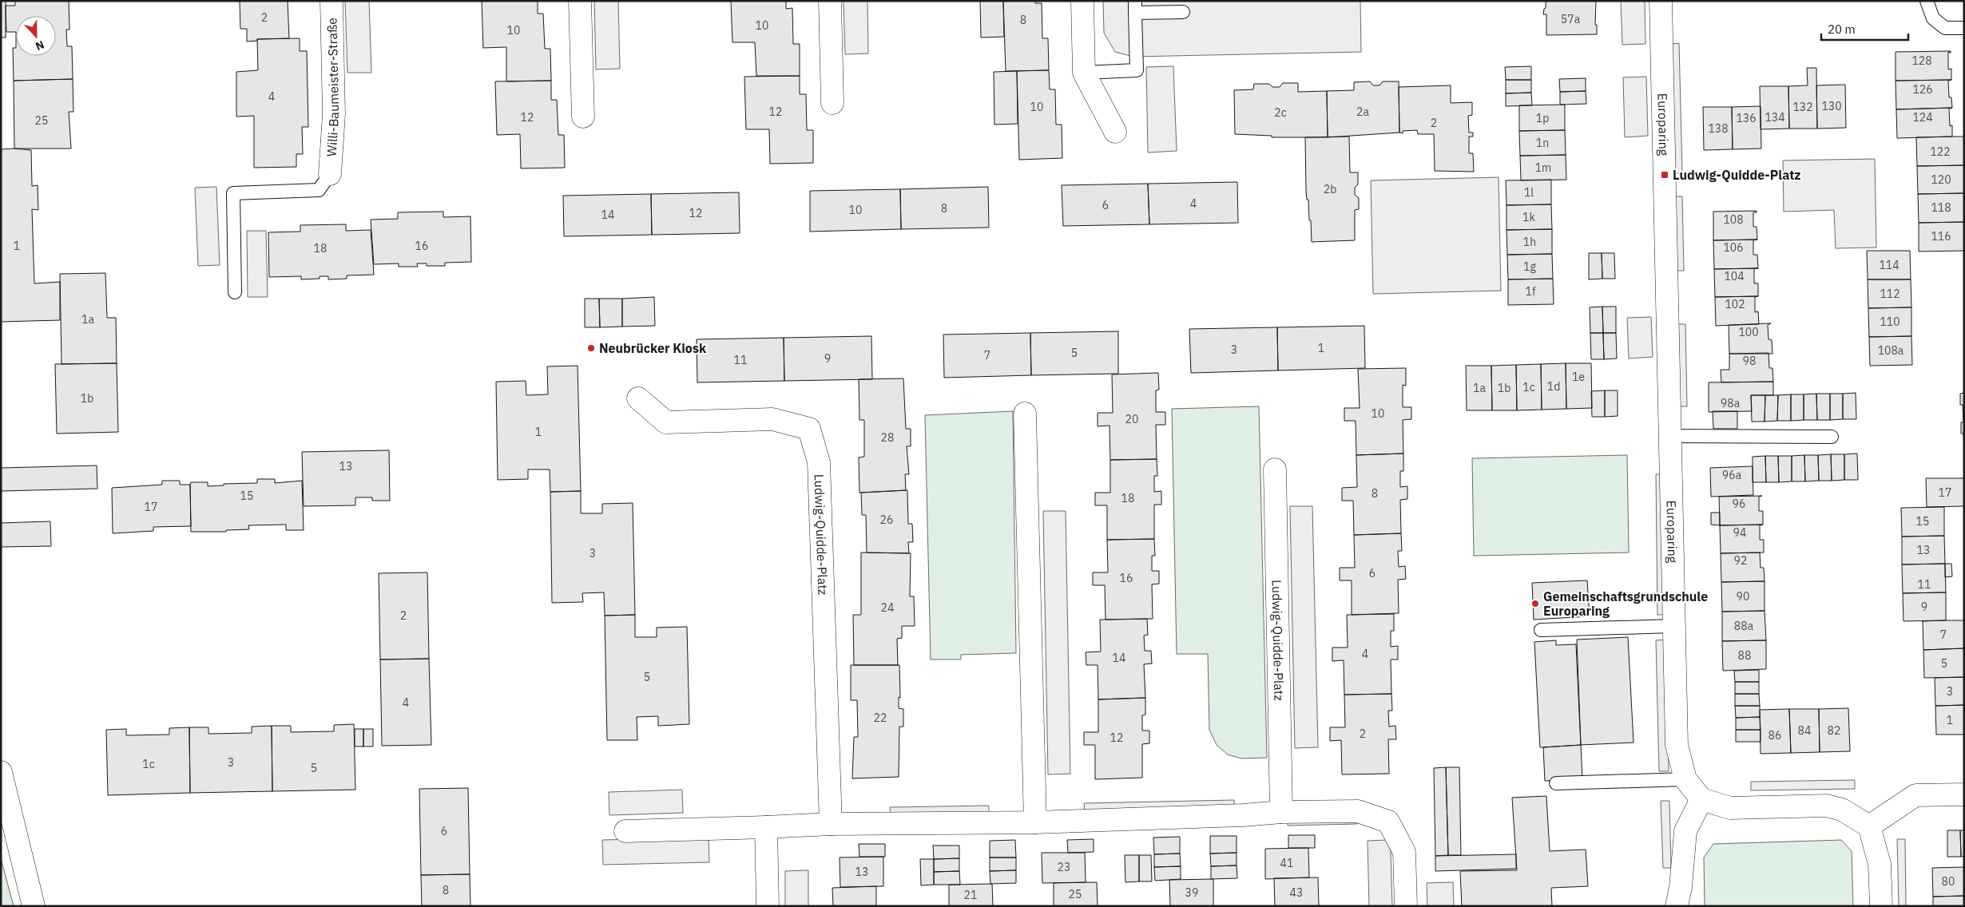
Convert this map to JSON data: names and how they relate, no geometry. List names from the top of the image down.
{
  "streets": {
    "street": ["Willi-Baumeister-Straße", "Europaring", "Ludwig-Quidde-Platz"]
  },
  "places": {
    "transit": ["Ludwig-Quidde-Platz"],
    "other": ["Neubrücker Kiosk", "Gemeinschaftsgrundschule Europaring"]
  },
  "house_numbers": [
    "2",
    "57a",
    "8",
    "10",
    "10",
    "128",
    "126",
    "4",
    "130",
    "10",
    "132",
    "12",
    "2a",
    "2c",
    "12",
    "134",
    "124",
    "1p",
    "136",
    "25",
    "2",
    "138",
    "1n",
    "122",
    "1m",
    "120",
    "2b",
    "1l",
    "4",
    "6",
    "118",
    "8",
    "10",
    "12",
    "14",
    "1k",
    "108",
    "116",
    "1h",
    "1",
    "16",
    "106",
    "18",
    "114",
    "1g",
    "104",
    "1f",
    "112",
    "102",
    "1a",
    "110",
    "100",
    "1",
    "3",
    "108a",
    "5",
    "7",
    "9",
    "11",
    "98",
    "1e",
    "1d",
    "1c",
    "1a",
    "1b",
    "1b",
    "98a",
    "10",
    "20",
    "1",
    "28",
    "13",
    "96a",
    "17",
    "8",
    "15",
    "18",
    "96",
    "17",
    "26",
    "15",
    "94",
    "13",
    "3",
    "92",
    "6",
    "16",
    "11",
    "90",
    "9",
    "24",
    "2",
    "88a",
    "7",
    "4",
    "88",
    "14",
    "5",
    "5",
    "3",
    "4",
    "22",
    "1",
    "84",
    "82",
    "2",
    "86",
    "12",
    "3",
    "1c",
    "5",
    "6",
    "41",
    "23",
    "13",
    "80",
    "8",
    "39",
    "43",
    "25",
    "21"
  ],
  "scale_bar": "20 m",
  "north": "bottom"
}
